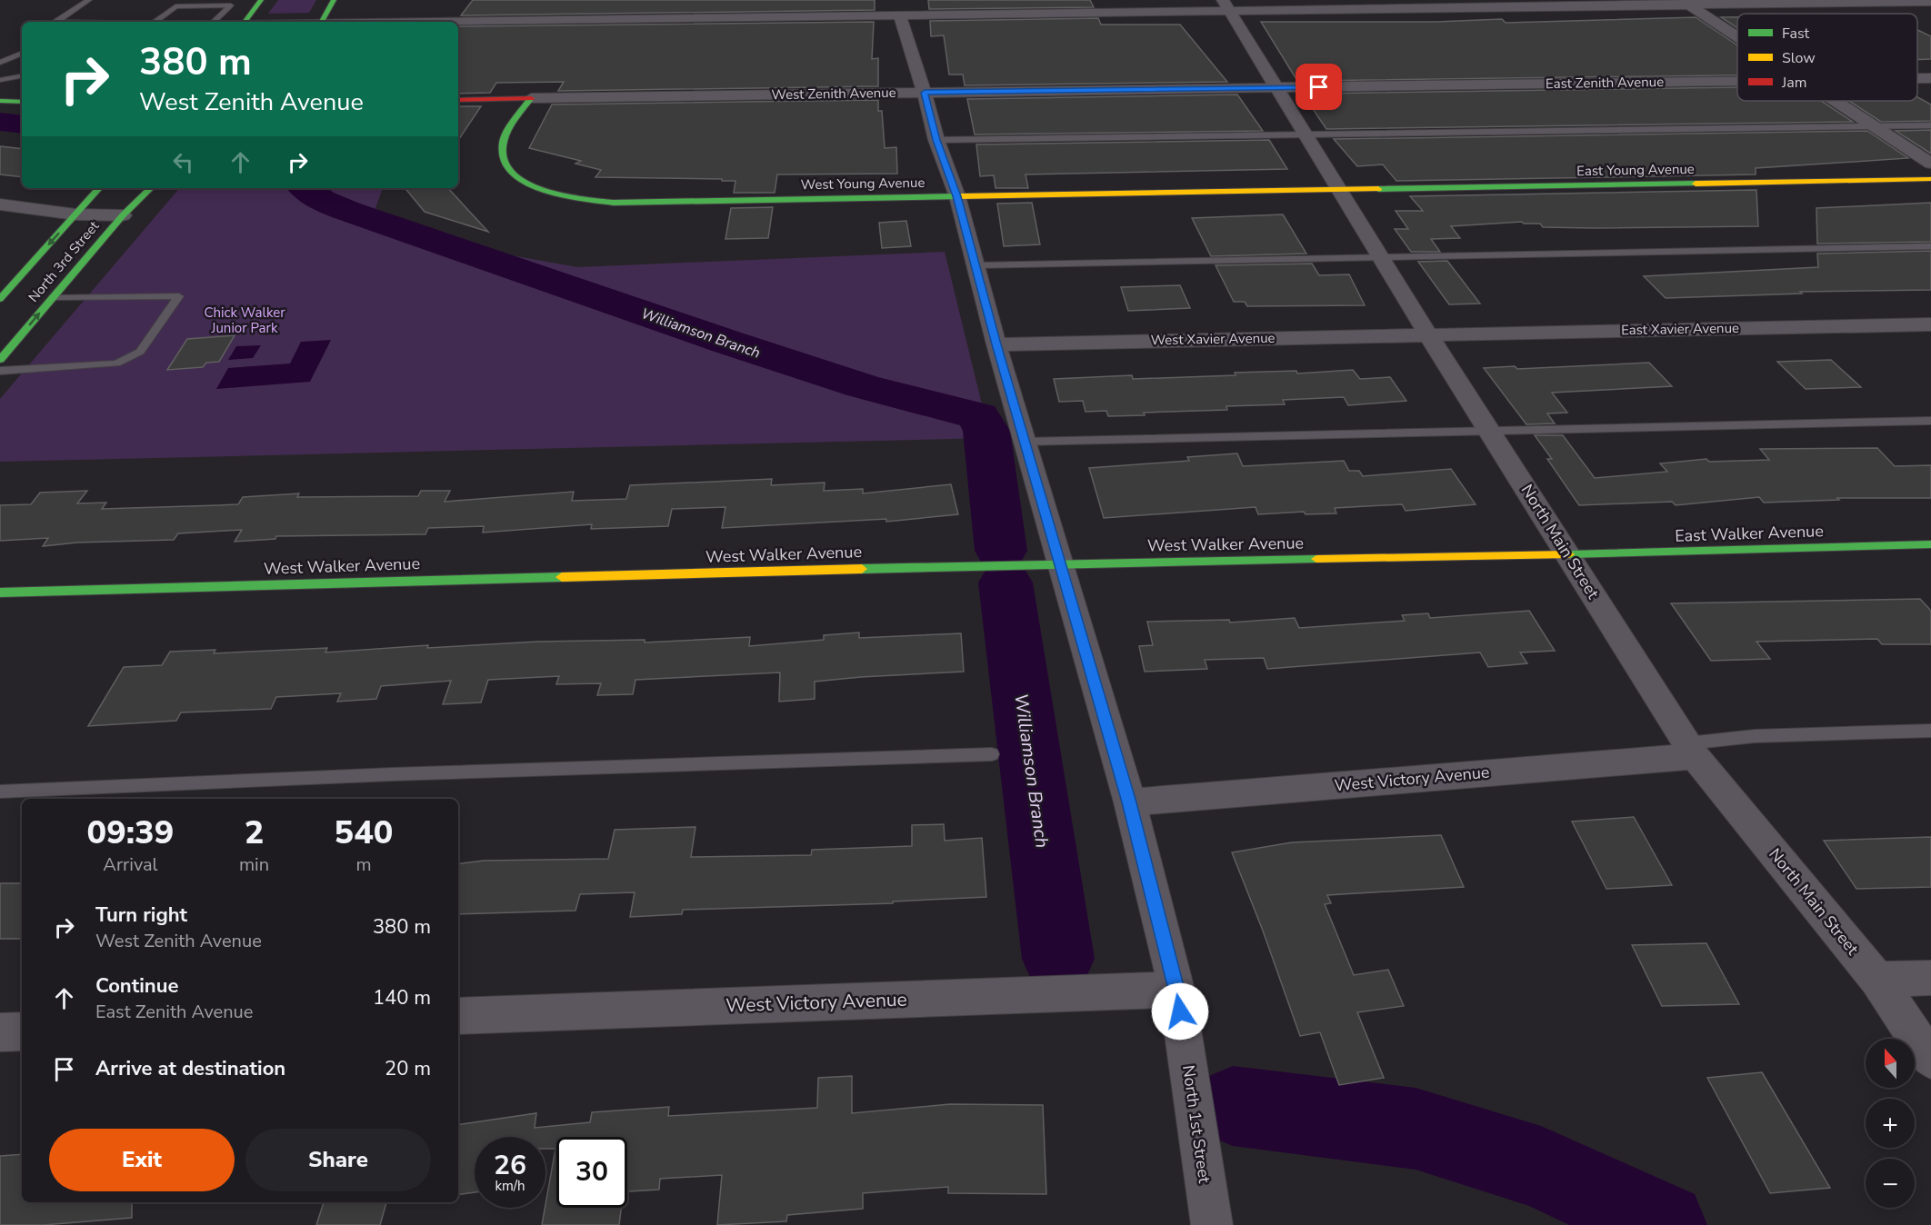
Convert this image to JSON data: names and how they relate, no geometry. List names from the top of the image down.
{
  "streets": {
    "street": [
      "East Zenith Avenue",
      "West Zenith Avenue",
      "East Young Avenue",
      "West Young Avenue",
      "North 3rd Street",
      "East Xavier Avenue",
      "West Xavier Avenue",
      "East Walker Avenue",
      "North Main Street",
      "West Walker Avenue",
      "West Victory Avenue",
      "North 1st Street"
    ]
  },
  "crossings": [
    ["East Zenith Avenue", "West Zenith Avenue"],
    ["East Zenith Avenue", "North Main Street"],
    ["West Zenith Avenue", "West Young Avenue"],
    ["West Zenith Avenue", "North Main Street"],
    ["West Zenith Avenue", "North 1st Street"],
    ["East Young Avenue", "West Young Avenue"],
    ["East Young Avenue", "North Main Street"],
    ["West Young Avenue", "North Main Street"],
    ["West Young Avenue", "North 1st Street"],
    ["East Xavier Avenue", "West Xavier Avenue"],
    ["East Xavier Avenue", "North Main Street"],
    ["West Xavier Avenue", "North Main Street"],
    ["West Xavier Avenue", "North 1st Street"],
    ["East Walker Avenue", "North Main Street"],
    ["East Walker Avenue", "West Walker Avenue"],
    ["North Main Street", "West Walker Avenue"],
    ["North Main Street", "West Victory Avenue"],
    ["West Walker Avenue", "North 1st Street"],
    ["West Victory Avenue", "North 1st Street"]
  ],
  "water": ["Williamson Branch"],
  "parks": ["Chick Walker Junior Park"],
  "legend": ["Fast", "Slow", "Jam"],
  "north": "top",
  "page": {
    "turn": ["380 m", "West Zenith Avenue"],
    "eta": [
      "09:39",
      "Arrival",
      "2",
      "min",
      "540",
      "m"
    ],
    "list": [
      {
        "name": "Turn right",
        "note": "West Zenith Avenue",
        "value": "380 m"
      },
      {
        "name": "Continue",
        "note": "East Zenith Avenue",
        "value": "140 m"
      },
      {
        "name": "Arrive at destination",
        "value": "20 m"
      }
    ],
    "map_buttons": ["+", "−"],
    "buttons": ["Exit", "Share"],
    "speed": "26 km/h",
    "limit": "30"
  }
}
